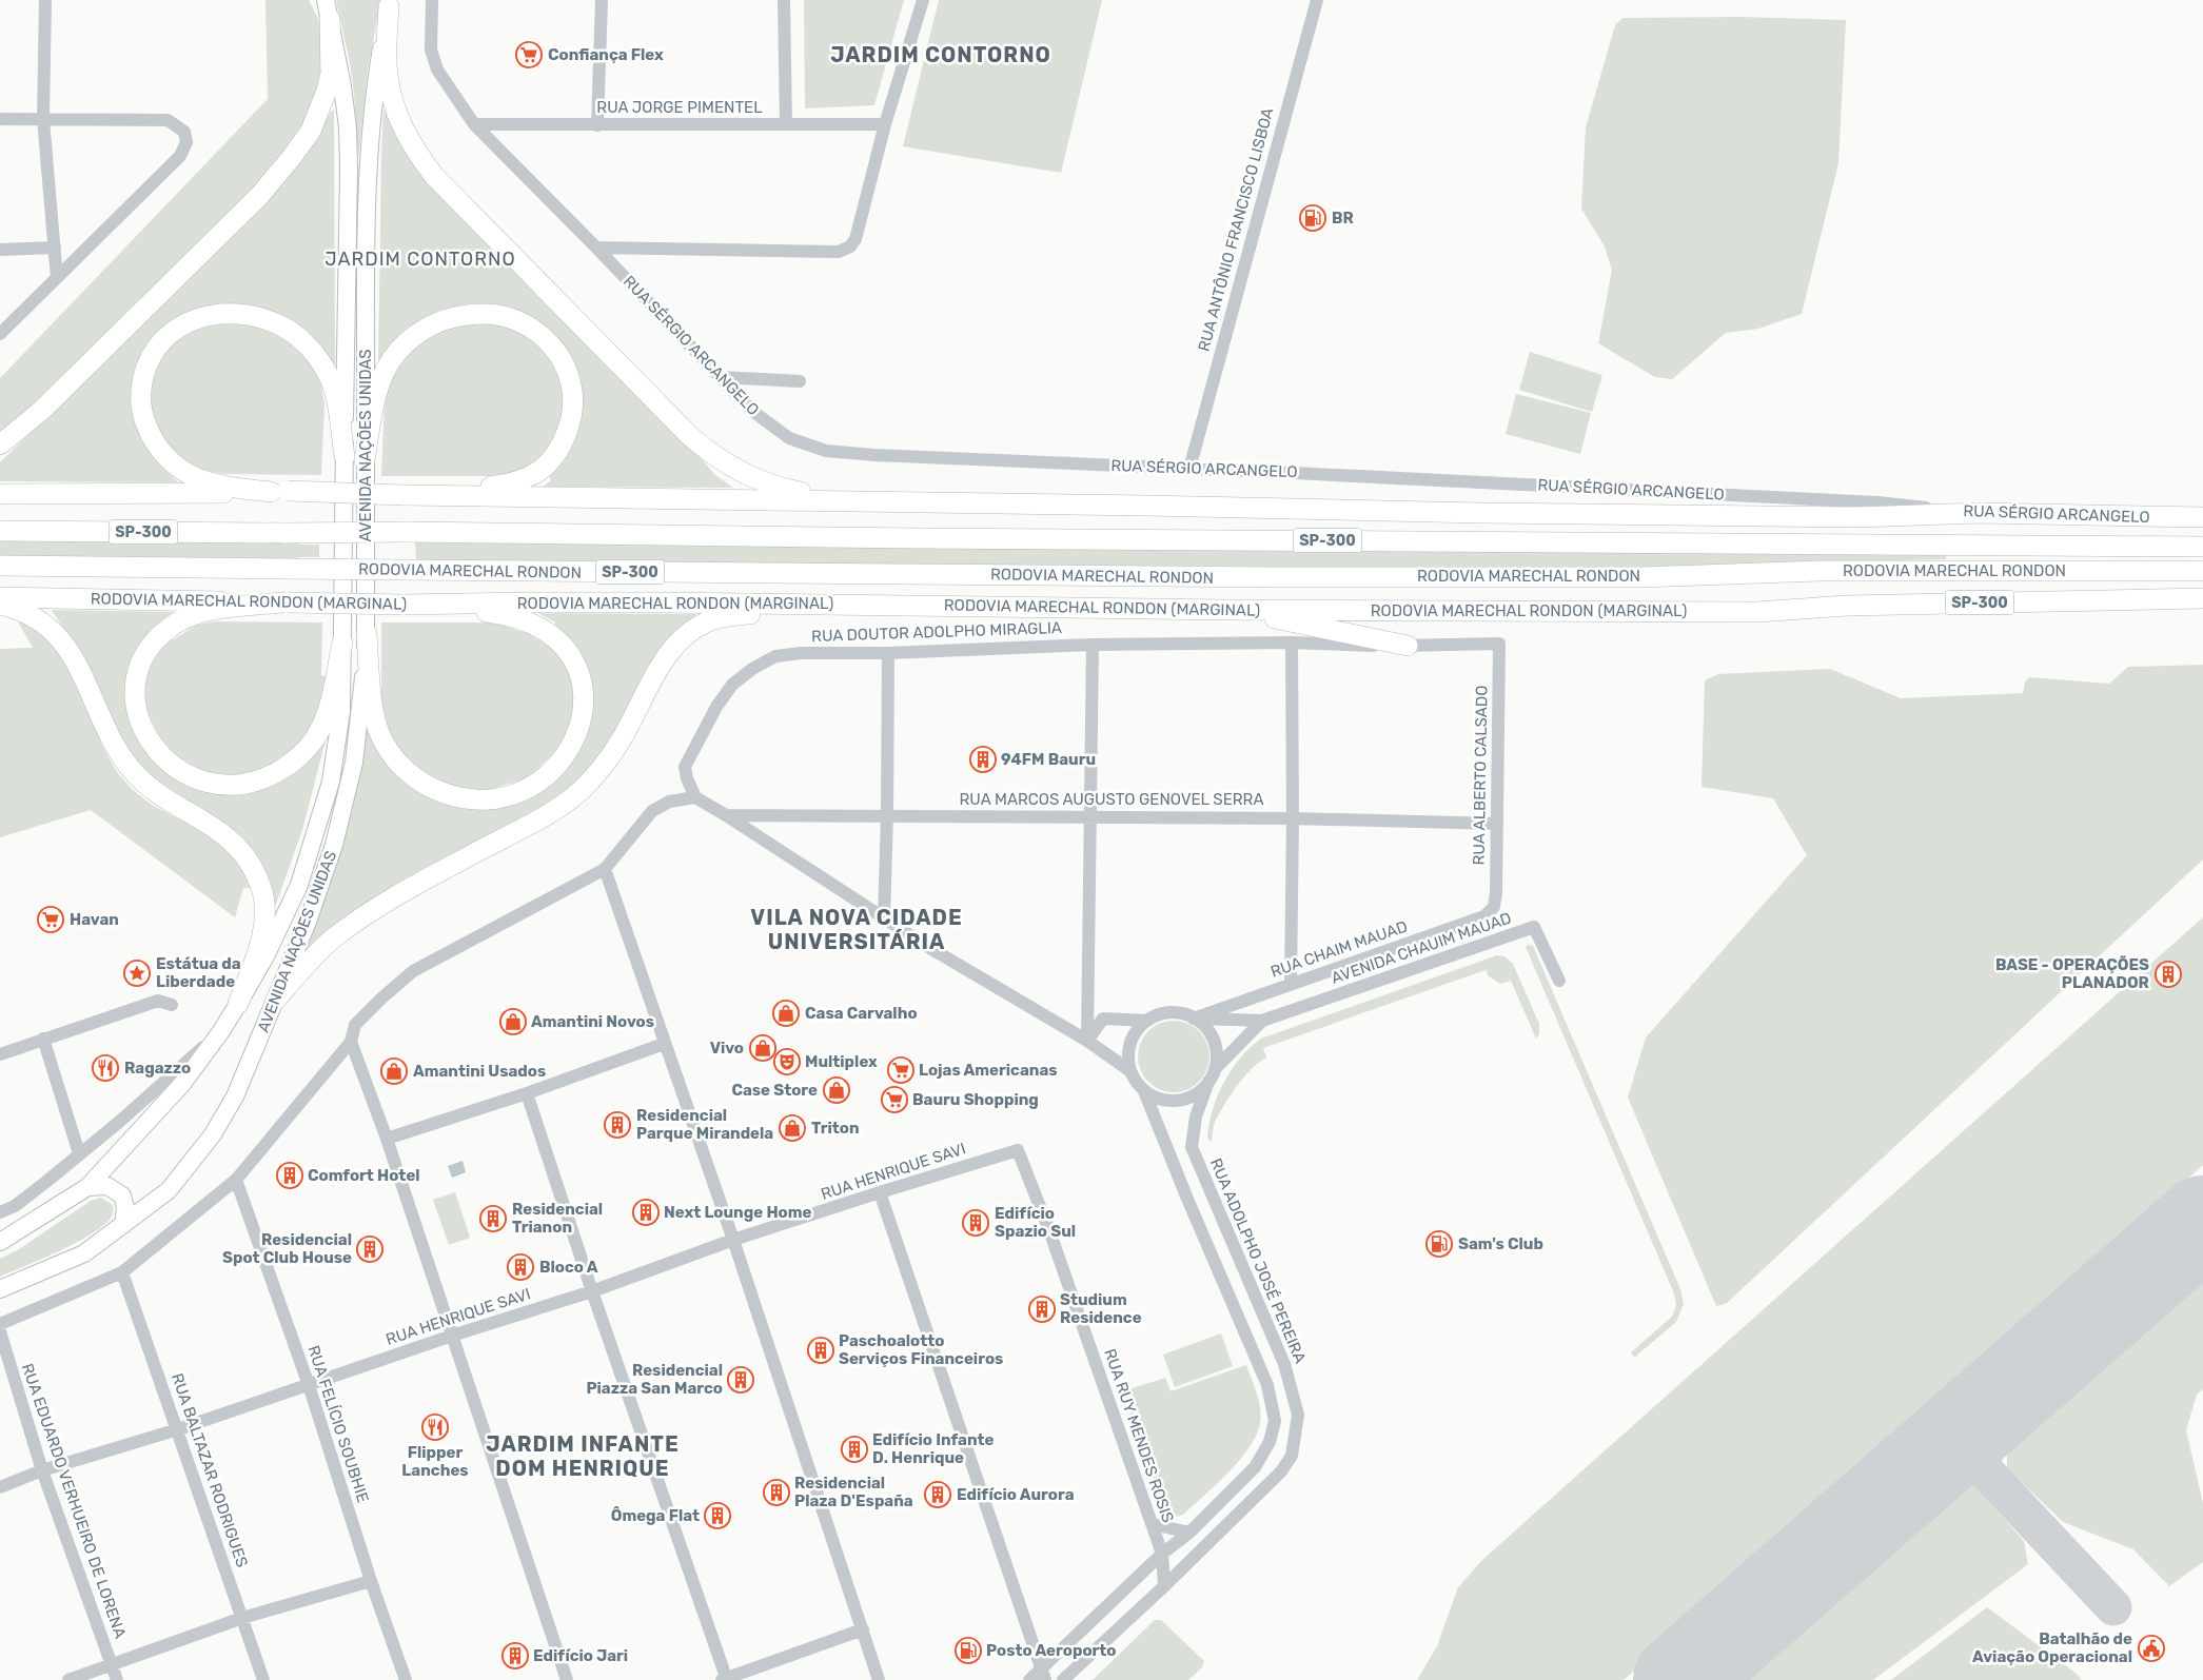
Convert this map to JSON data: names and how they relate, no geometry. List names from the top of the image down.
{
  "streets": {
    "highway": [
      "RUA SÉRGIO ARCANGELO",
      "SP-300",
      "RODOVIA MARECHAL RONDON",
      "RODOVIA MARECHAL RONDON (MARGINAL)"
    ],
    "main road": ["AVENIDA NAÇÕES UNIDAS"],
    "street": [
      "RUA JORGE PIMENTEL",
      "RUA ANTÔNIO FRANCISCO LISBOA",
      "RUA DOUTOR ADOLPHO MIRAGLIA",
      "RUA ALBERTO CALSADO",
      "RUA MARCOS AUGUSTO GENOVEL SERRA",
      "AVENIDA CHAUIM MAUAD",
      "RUA CHAIM MAUAD",
      "RUA HENRIQUE SAVI",
      "RUA ADOLPHO JOSÉ PEREIRA",
      "RUA FELÍCIO SOUBHIE",
      "RUA RUY MENDES ROSIS",
      "RUA BALTAZAR RODRIGUES",
      "RUA EDUARDO VERHUEIRO DE LORENA"
    ]
  },
  "crossings": [
    ["RUA JORGE PIMENTEL", "RUA SÉRGIO ARCANGELO"],
    ["RUA ANTÔNIO FRANCISCO LISBOA", "RUA SÉRGIO ARCANGELO"],
    ["RUA DOUTOR ADOLPHO MIRAGLIA", "RUA ALBERTO CALSADO"],
    ["RUA ALBERTO CALSADO", "RUA MARCOS AUGUSTO GENOVEL SERRA"],
    ["RUA ALBERTO CALSADO", "RUA CHAIM MAUAD"],
    ["AVENIDA CHAUIM MAUAD", "RUA CHAIM MAUAD"],
    ["AVENIDA CHAUIM MAUAD", "RUA ADOLPHO JOSÉ PEREIRA"],
    ["RUA CHAIM MAUAD", "RUA ADOLPHO JOSÉ PEREIRA"],
    ["RUA HENRIQUE SAVI", "RUA FELÍCIO SOUBHIE"],
    ["RUA HENRIQUE SAVI", "RUA RUY MENDES ROSIS"],
    ["RUA HENRIQUE SAVI", "RUA BALTAZAR RODRIGUES"],
    ["RUA HENRIQUE SAVI", "RUA EDUARDO VERHUEIRO DE LORENA"],
    ["RUA ADOLPHO JOSÉ PEREIRA", "RUA RUY MENDES ROSIS"]
  ],
  "districts": [
    "JARDIM CONTORNO",
    "JARDIM CONTORNO",
    "VILA NOVA CIDADE UNIVERSITÁRIA",
    "JARDIM INFANTE DOM HENRIQUE"
  ],
  "places": {
    "supermarket": [
      "Confiança Flex",
      "Havan",
      "Lojas Americanas",
      "Bauru Shopping"
    ],
    "fuel station": ["BR", "Sam's Club", "Posto Aeroporto"],
    "building": [
      "94FM Bauru",
      "BASE - OPERAÇÕES PLANADOR",
      "Residencial Parque Mirandela",
      "Comfort Hotel",
      "Next Lounge Home",
      "Residencial Trianon",
      "Edifício Spazio Sul",
      "Residencial Spot Club House",
      "Bloco A",
      "Studium Residence",
      "Paschoalotto Serviços Financeiros",
      "Residencial Piazza San Marco",
      "Edifício Infante D. Henrique",
      "Residencial Plaza D'España",
      "Edifício Aurora",
      "Ômega Flat",
      "Edifício Jari"
    ],
    "place": ["Estátua da Liberdade"],
    "shop": [
      "Casa Carvalho",
      "Amantini Novos",
      "Vivo",
      "Amantini Usados",
      "Case Store",
      "Triton"
    ],
    "theatre": ["Multiplex"],
    "restaurant": ["Ragazzo", "Flipper Lanches"],
    "public building": ["Batalhão de Aviação Operacional"]
  }
}
